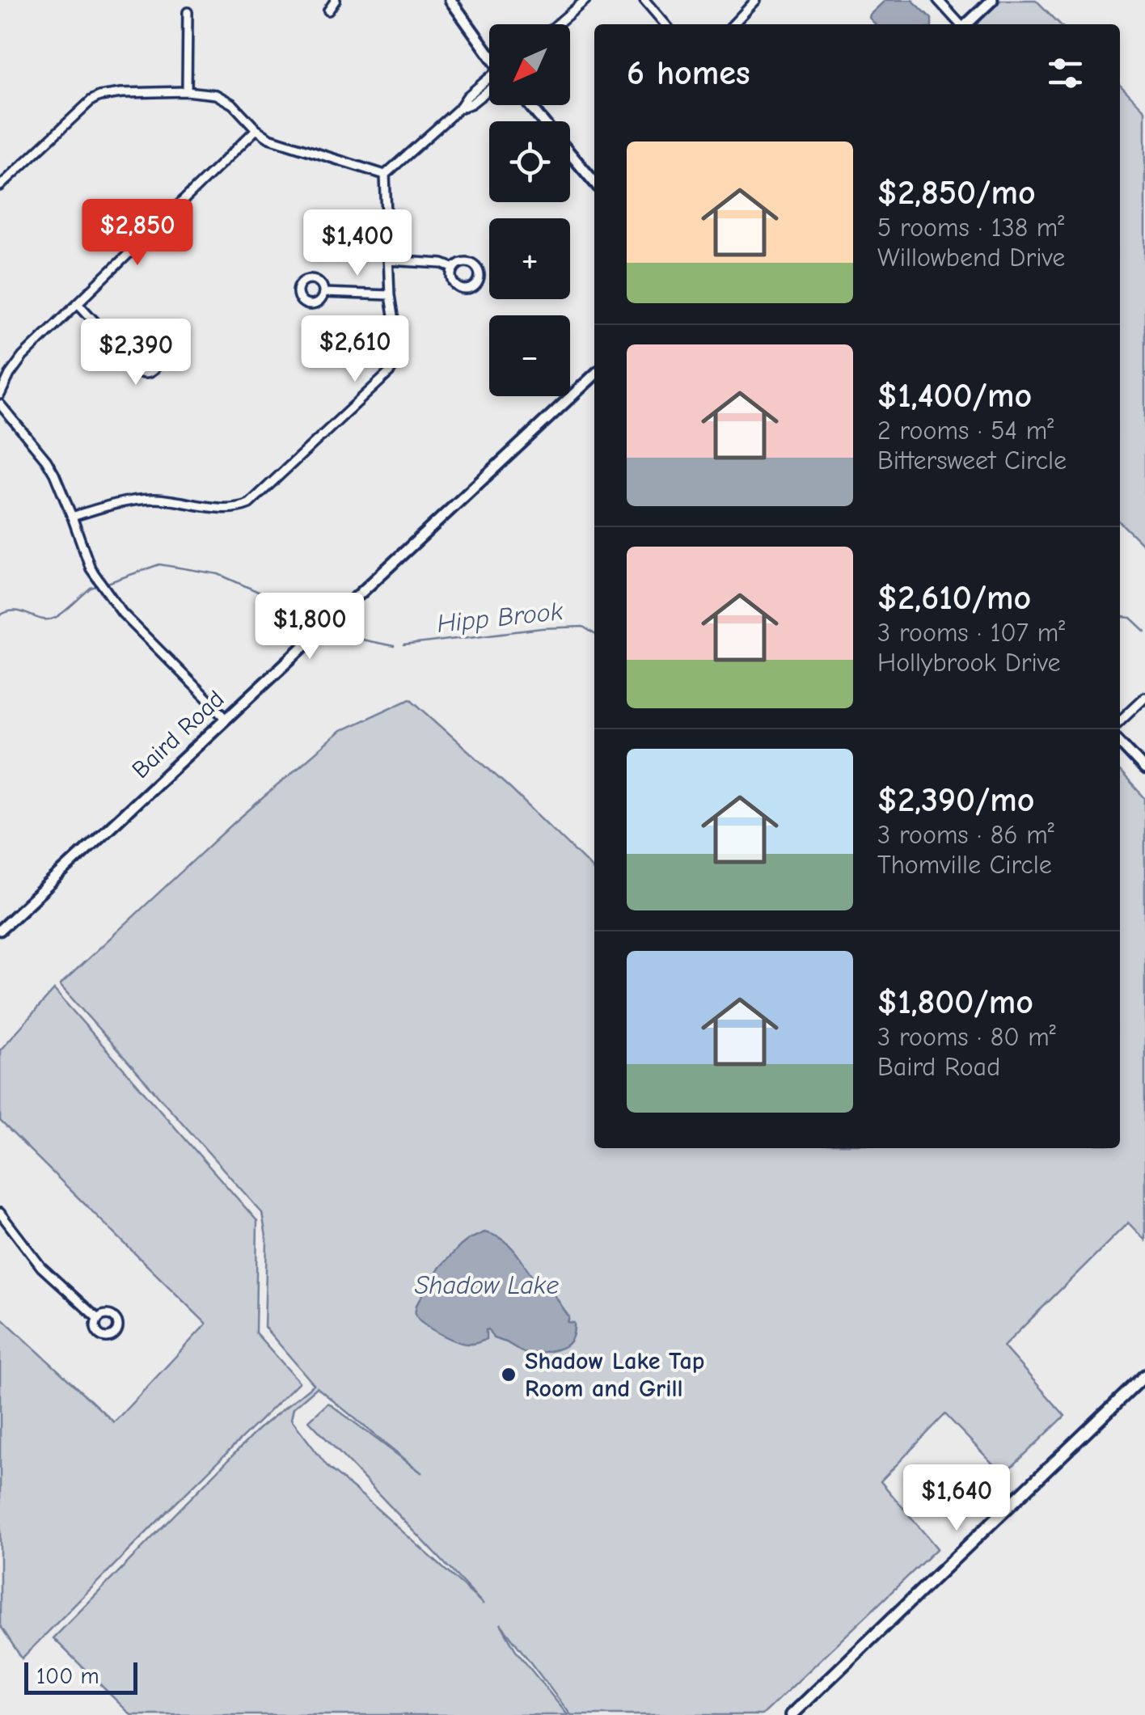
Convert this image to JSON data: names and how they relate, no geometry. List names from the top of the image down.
{
  "streets": {
    "street": ["Baird Road"]
  },
  "water": ["Hipp Brook", "Shadow Lake"],
  "places": ["Shadow Lake Tap Room and Grill"],
  "scale_bar": "100 m",
  "north": "bottom left",
  "page": {
    "map_buttons": ["+", "−"],
    "heading": "6 homes",
    "list": [
      {
        "name": "$2,850/mo",
        "note": "5 rooms · 138 m² · Willowbend Drive"
      },
      {
        "name": "$1,400/mo",
        "note": "2 rooms · 54 m² · Bittersweet Circle"
      },
      {
        "name": "$2,610/mo",
        "note": "3 rooms · 107 m² · Hollybrook Drive"
      },
      {
        "name": "$2,390/mo",
        "note": "3 rooms · 86 m² · Thomville Circle"
      },
      {
        "name": "$1,800/mo",
        "note": "3 rooms · 80 m² · Baird Road"
      }
    ],
    "price": [
      "$2,850",
      "$1,400",
      "$2,610",
      "$2,390",
      "$1,800",
      "$1,640"
    ],
    "scale": "100 m"
  }
}
